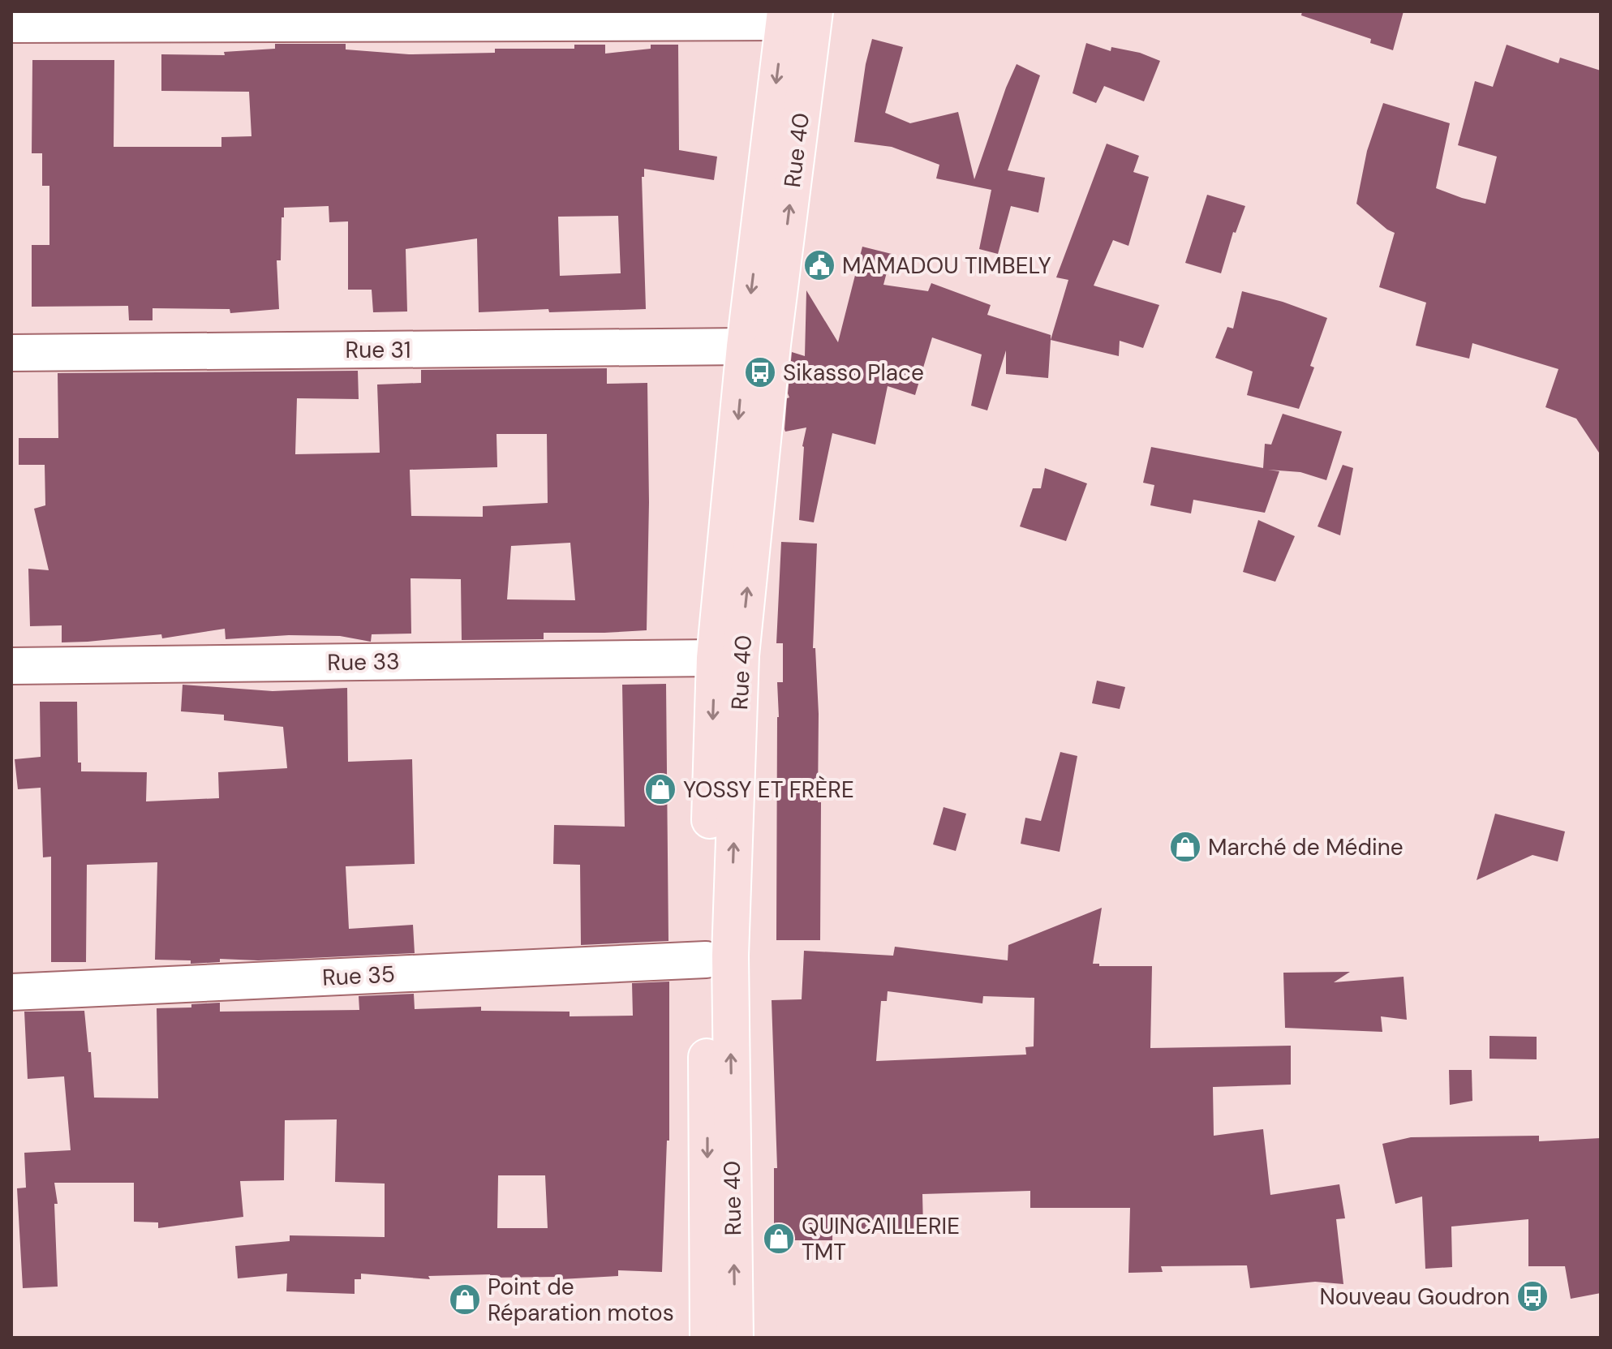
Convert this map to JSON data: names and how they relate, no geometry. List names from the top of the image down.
{
  "streets": {
    "main road": ["Rue 40"],
    "street": ["Rue 31", "Rue 33", "Rue 35"]
  },
  "crossings": [
    ["Rue 40", "Rue 31"],
    ["Rue 40", "Rue 33"],
    ["Rue 40", "Rue 35"]
  ],
  "places": {
    "public building": ["MAMADOU TIMBELY"],
    "bus stop": ["Sikasso Place", "Nouveau Goudron"],
    "shop": [
      "YOSSY ET FRÈRE",
      "Marché de Médine",
      "QUINCAILLERIE TMT",
      "Point de Réparation motos"
    ]
  }
}
